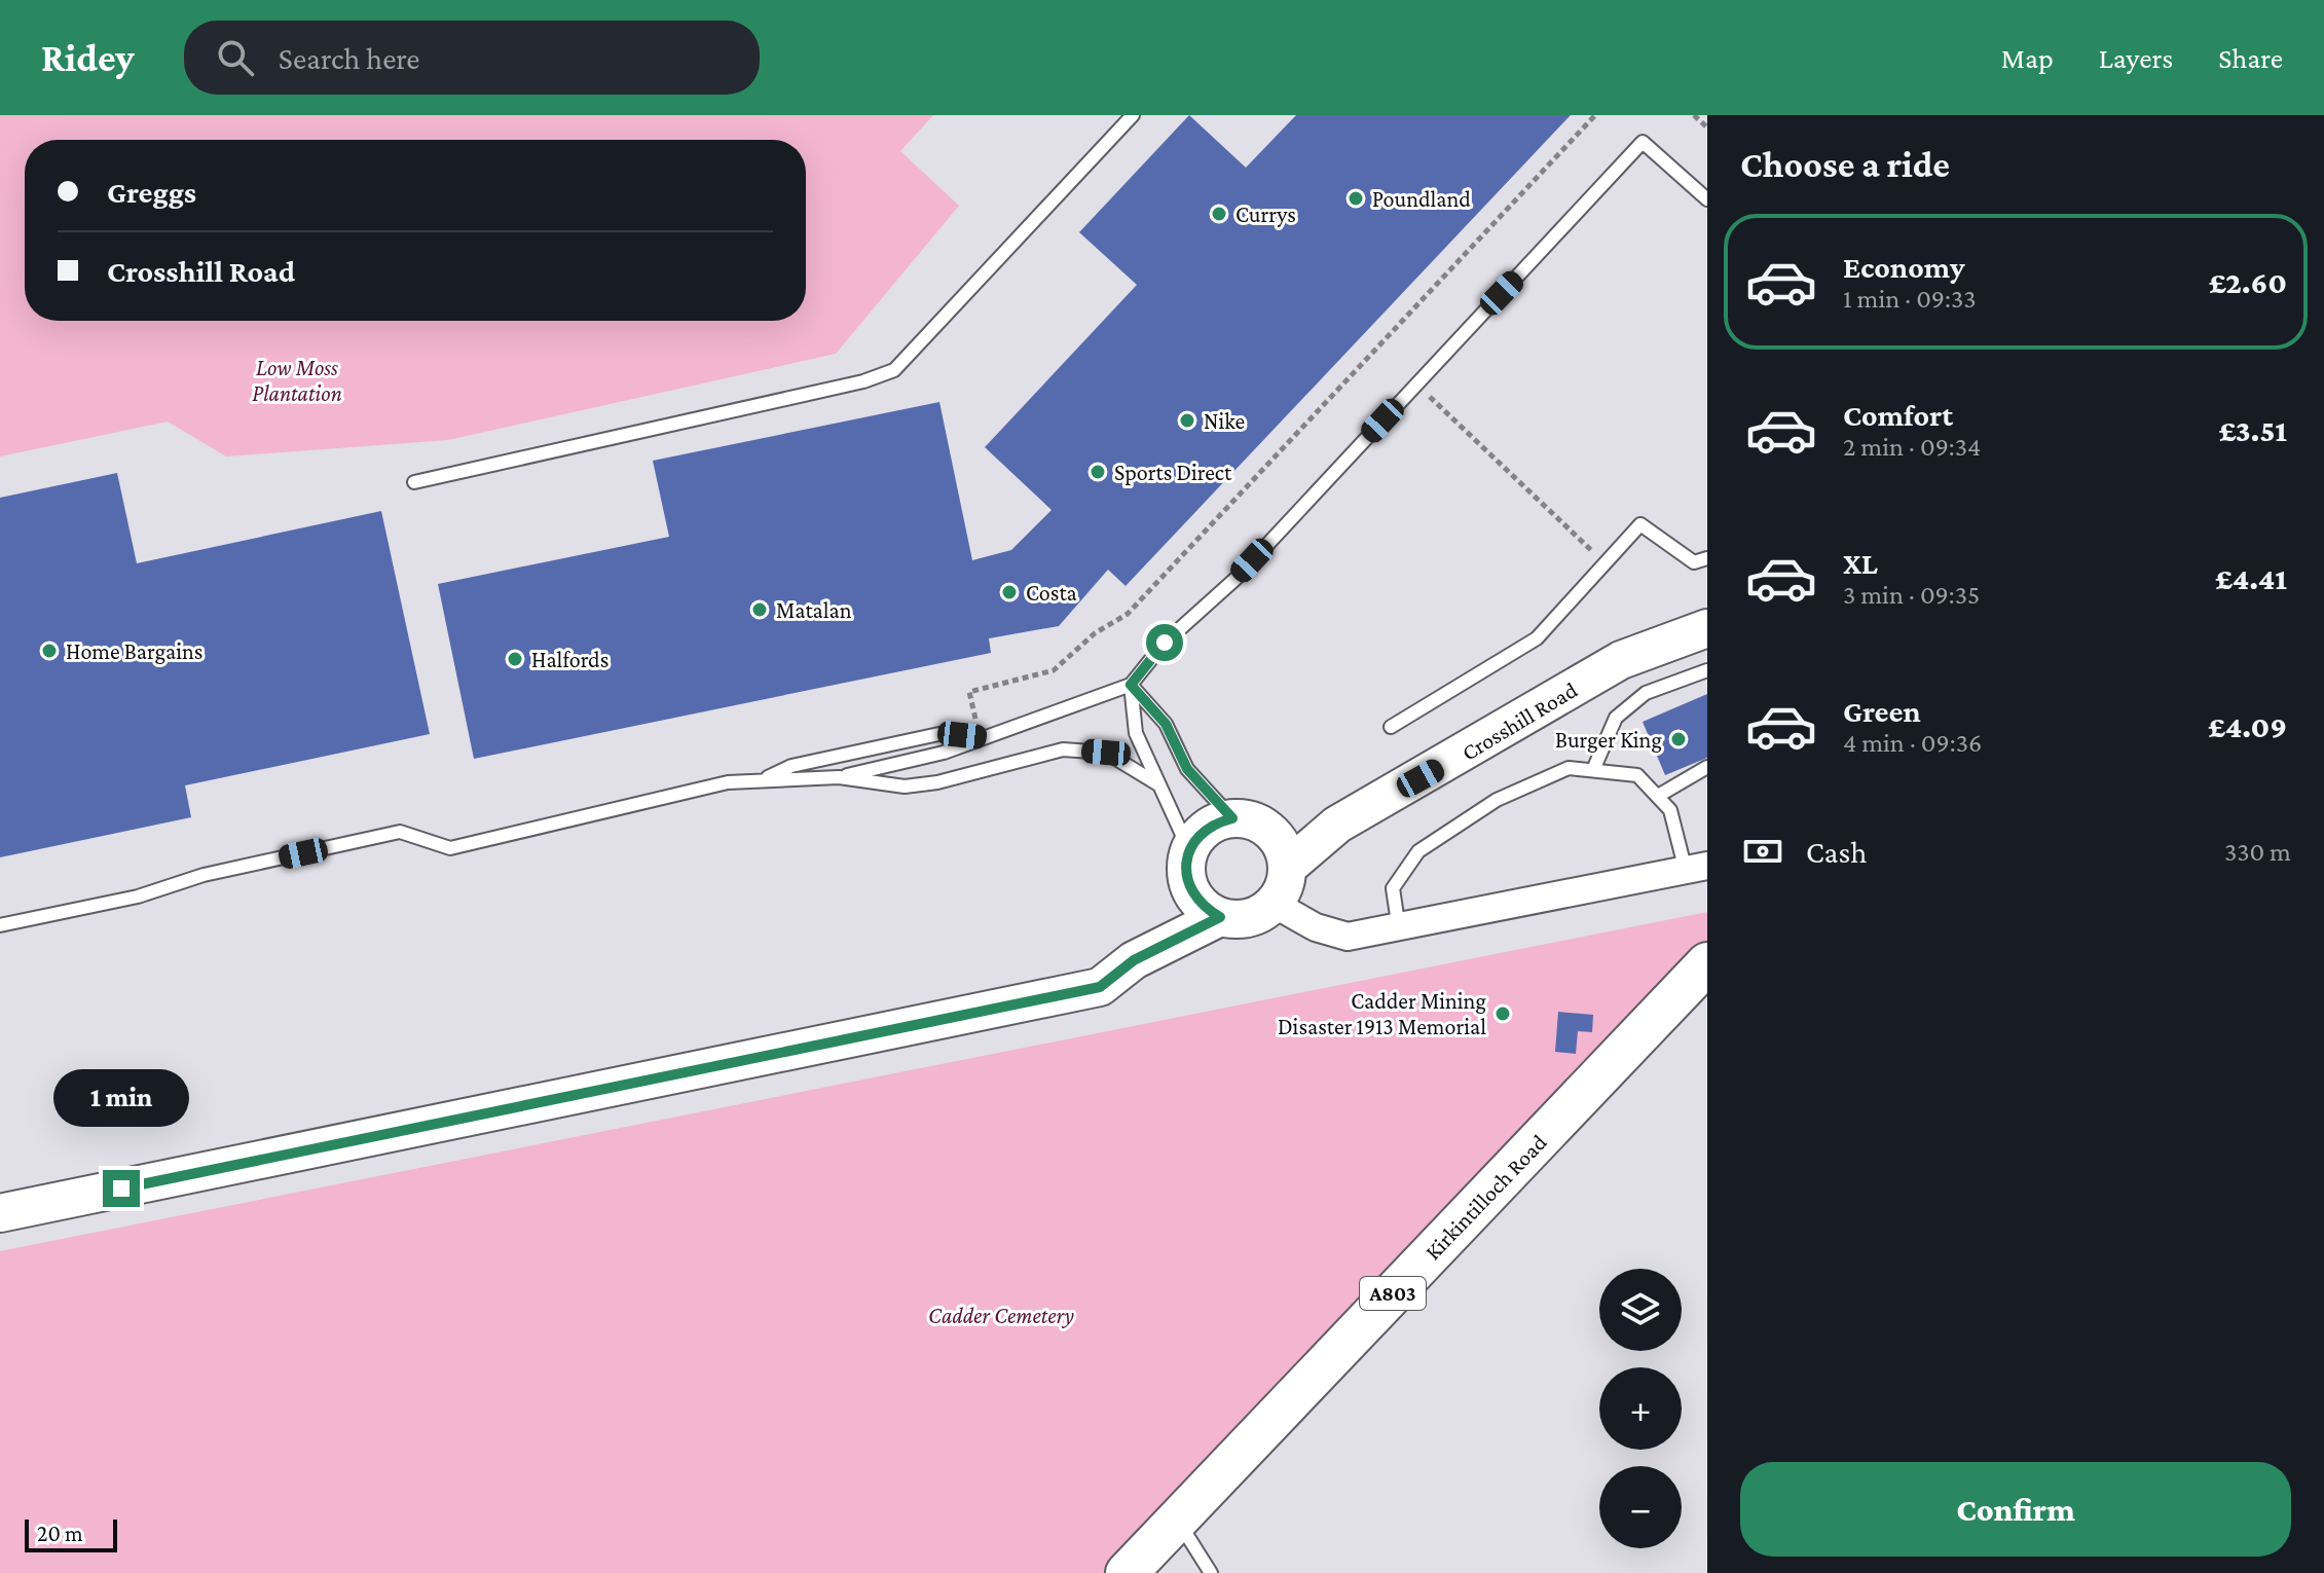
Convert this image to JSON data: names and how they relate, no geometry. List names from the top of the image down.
{
  "streets": {
    "main road": ["Crosshill Road", "Kirkintilloch Road", "A803"]
  },
  "parks": ["Low Moss Plantation", "Cadder Cemetery"],
  "places": [
    "Poundland",
    "Currys",
    "Nike",
    "Sports Direct",
    "Costa",
    "Matalan",
    "Home Bargains",
    "Halfords",
    "Burger King",
    "Cadder Mining Disaster 1913 Memorial"
  ],
  "scale_bar": "20 m",
  "page": {
    "header": "Ridey",
    "search": "Search here",
    "nav": ["Map", "Layers", "Share"],
    "heading": "Choose a ride",
    "banner": ["Greggs", "Crosshill Road"],
    "list": [
      {
        "name": "Economy",
        "note": "1 min · 09:33",
        "value": "£2.60"
      },
      {
        "name": "Comfort",
        "note": "2 min · 09:34",
        "value": "£3.51"
      },
      {
        "name": "XL",
        "note": "3 min · 09:35",
        "value": "£4.41"
      },
      {
        "name": "Green",
        "note": "4 min · 09:36",
        "value": "£4.09"
      }
    ],
    "pay": ["Cash", "330 m"],
    "bubble": "1 min",
    "map_buttons": ["+", "−"],
    "buttons": "Confirm",
    "scale": "20 m"
  }
}
